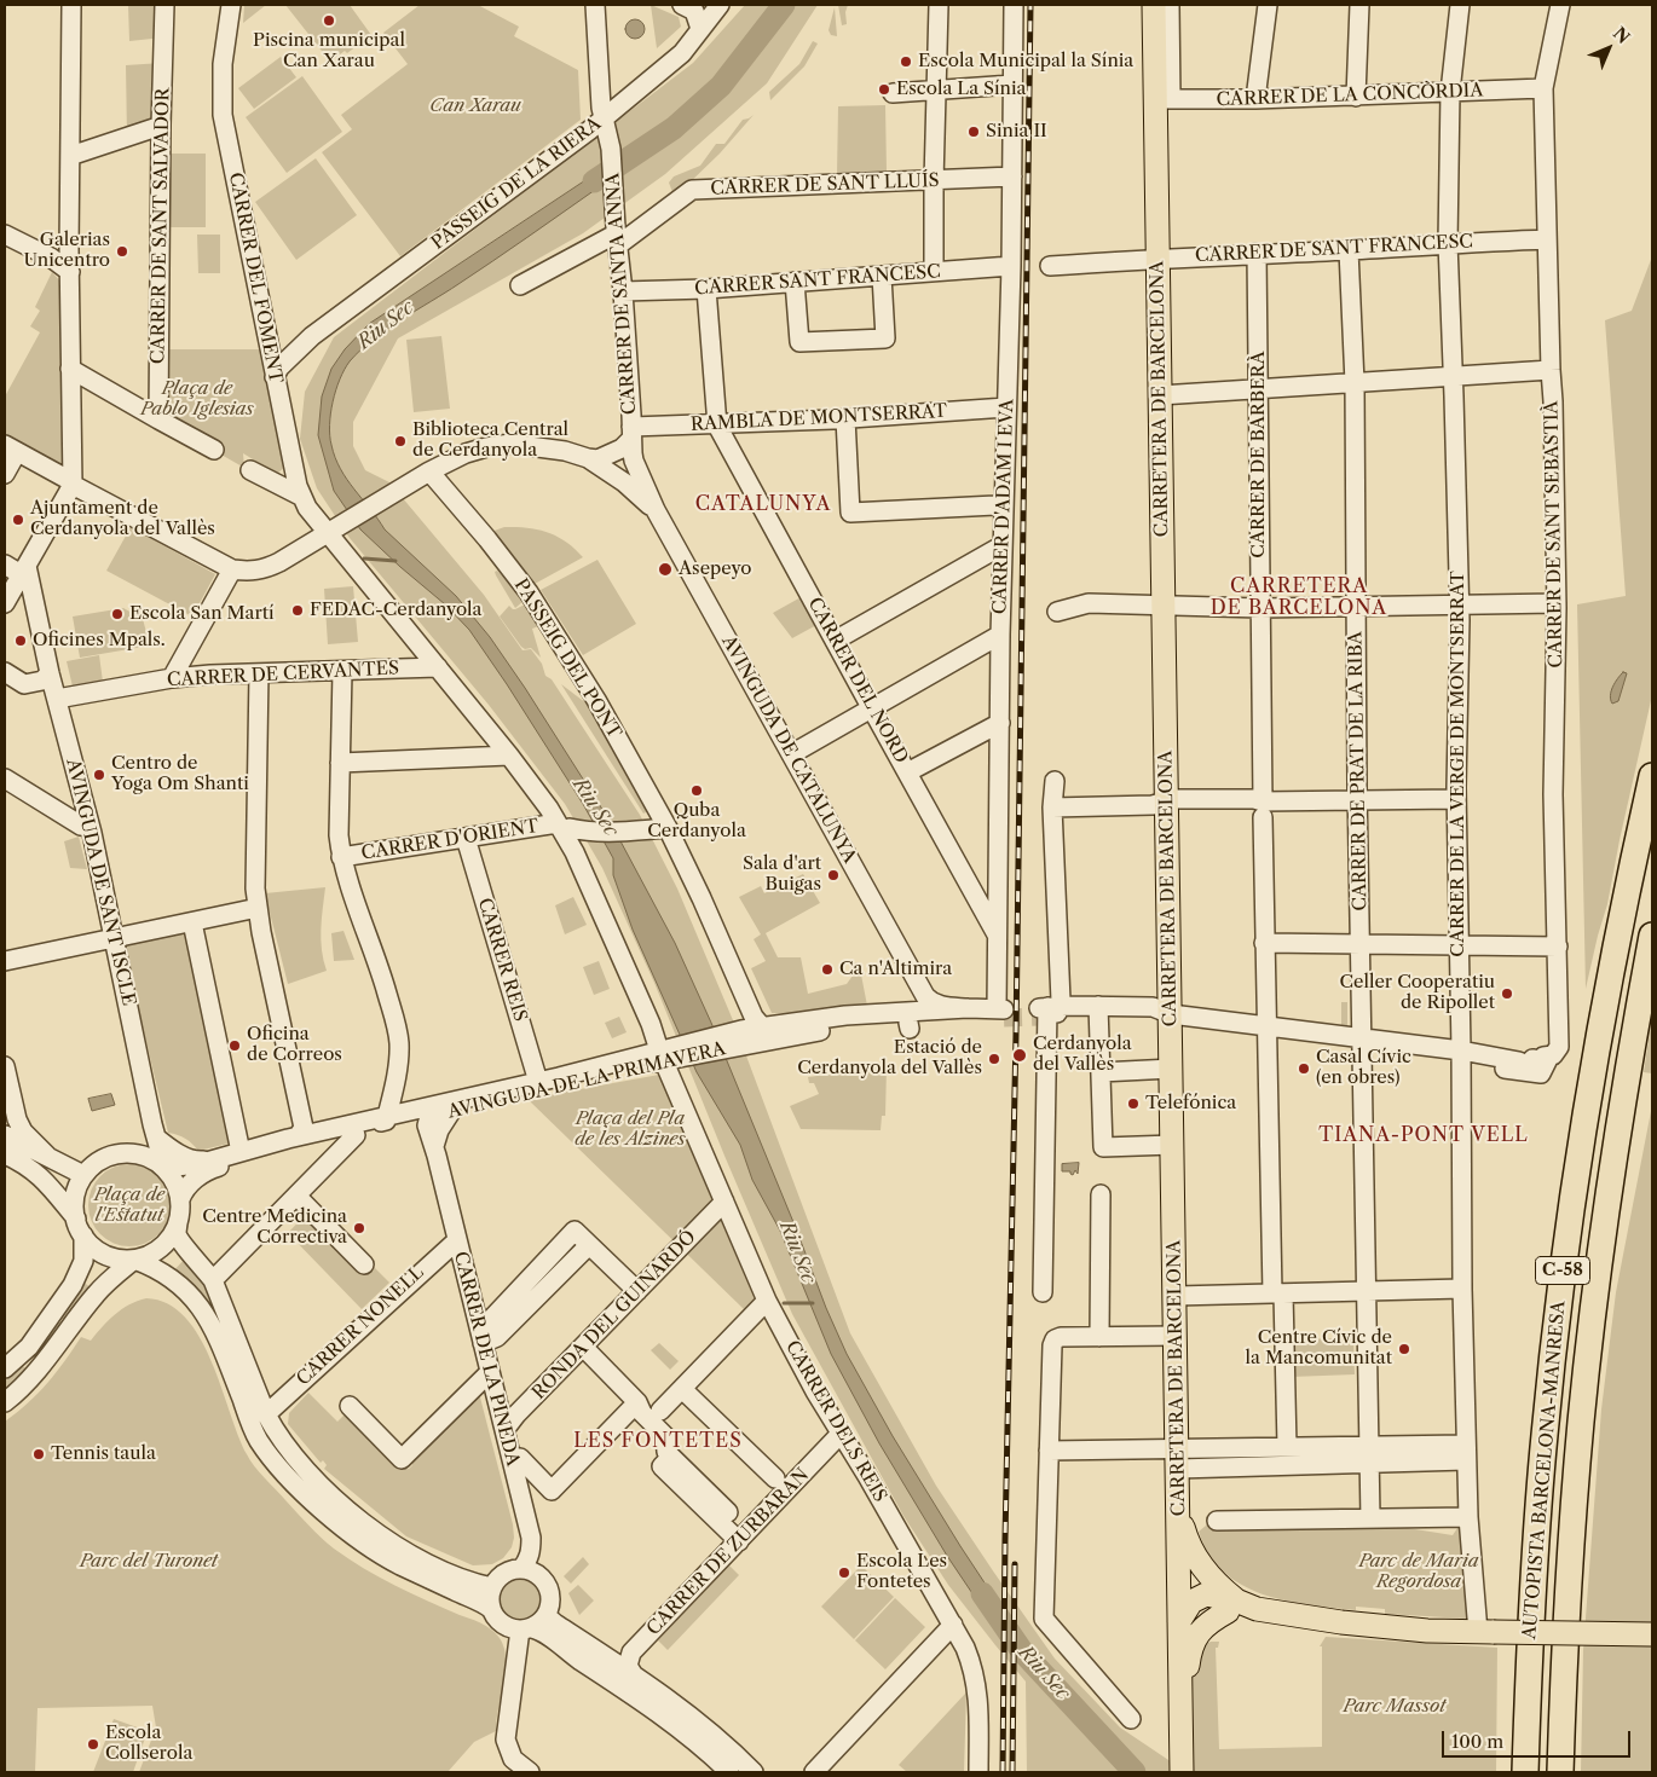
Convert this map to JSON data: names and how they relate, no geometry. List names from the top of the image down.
{
  "streets": {
    "highway": ["C-58", "AUTOPISTA BARCELONA-MANRESA"],
    "main road": ["CARRETERA DE BARCELONA"],
    "street": [
      "CARRER DE LA CONCÒRDIA",
      "PASSEIG DE LA RIERA",
      "CARRER DE SANT LLUÍS",
      "CARRER DE SANT SALVADOR",
      "CARRER DE SANT FRANCESC",
      "CARRER DEL FOMENT",
      "CARRER SANT FRANCESC",
      "CARRER DE SANTA ANNA",
      "RAMBLA DE MONTSERRAT",
      "CARRER DE BARBERÀ",
      "CARRER D'ADAM I EVA",
      "CARRER DE SANT SEBASTIÀ",
      "PASSEIG DEL PONT",
      "CARRER DE CERVANTES",
      "CARRER DEL NORD",
      "AVINGUDA DE CATALUNYA",
      "CARRER DE LA VERGE DE MONTSERRAT",
      "CARRER DE PRAT DE LA RIBA",
      "CARRER D'ORIENT",
      "AVINGUDA DE SANT ISCLE",
      "CARRER REIS",
      "AVINGUDA DE LA PRIMAVERA",
      "RONDA DEL GUINARDÓ",
      "CARRER NONELL",
      "CARRER DE LA PINEDA",
      "CARRER DELS REIS",
      "CARRER DE ZURBARAN"
    ]
  },
  "crossings": [
    ["CARRER DE LA CONCÒRDIA", "CARRETERA DE BARCELONA"],
    ["CARRER DE LA CONCÒRDIA", "CARRER DE SANT SEBASTIÀ"],
    ["CARRER DE LA CONCÒRDIA", "CARRER DE LA VERGE DE MONTSERRAT"],
    ["PASSEIG DE LA RIERA", "CARRER DEL FOMENT"],
    ["PASSEIG DE LA RIERA", "CARRER DE SANTA ANNA"],
    ["CARRER DE SANT LLUÍS", "CARRER DE SANTA ANNA"],
    ["CARRER DE SANT LLUÍS", "CARRER D'ADAM I EVA"],
    ["CARRER DE SANT FRANCESC", "CARRETERA DE BARCELONA"],
    ["CARRER DE SANT FRANCESC", "CARRER DE BARBERÀ"],
    ["CARRER DE SANT FRANCESC", "CARRER DE SANT SEBASTIÀ"],
    ["CARRER DE SANT FRANCESC", "CARRER DE LA VERGE DE MONTSERRAT"],
    ["CARRER DE SANT FRANCESC", "CARRER DE PRAT DE LA RIBA"],
    ["CARRER DEL FOMENT", "CARRER DE CERVANTES"],
    ["CARRER DEL FOMENT", "AVINGUDA DE CATALUNYA"],
    ["CARRER DEL FOMENT", "CARRER DELS REIS"],
    ["CARRER SANT FRANCESC", "CARRER DE SANTA ANNA"],
    ["CARRER SANT FRANCESC", "CARRER D'ADAM I EVA"],
    ["CARRER DE SANTA ANNA", "RAMBLA DE MONTSERRAT"],
    ["CARRER DE SANTA ANNA", "AVINGUDA DE CATALUNYA"],
    ["RAMBLA DE MONTSERRAT", "CARRER D'ADAM I EVA"],
    ["RAMBLA DE MONTSERRAT", "CARRER DEL NORD"],
    ["RAMBLA DE MONTSERRAT", "AVINGUDA DE CATALUNYA"],
    ["CARRER D'ADAM I EVA", "CARRER DEL NORD"],
    ["CARRER D'ADAM I EVA", "AVINGUDA DE CATALUNYA"],
    ["PASSEIG DEL PONT", "AVINGUDA DE CATALUNYA"],
    ["PASSEIG DEL PONT", "AVINGUDA DE LA PRIMAVERA"],
    ["CARRER DE CERVANTES", "AVINGUDA DE SANT ISCLE"],
    ["AVINGUDA DE CATALUNYA", "AVINGUDA DE LA PRIMAVERA"],
    ["CARRER D'ORIENT", "CARRER REIS"],
    ["CARRER D'ORIENT", "CARRER DELS REIS"],
    ["AVINGUDA DE SANT ISCLE", "AVINGUDA DE LA PRIMAVERA"],
    ["CARRER REIS", "AVINGUDA DE LA PRIMAVERA"],
    ["AVINGUDA DE LA PRIMAVERA", "CARRER DE LA PINEDA"],
    ["AVINGUDA DE LA PRIMAVERA", "CARRER DELS REIS"],
    ["RONDA DEL GUINARDÓ", "CARRER DE LA PINEDA"],
    ["RONDA DEL GUINARDÓ", "CARRER DELS REIS"],
    ["CARRER NONELL", "CARRER DE LA PINEDA"],
    ["CARRER DELS REIS", "CARRER DE ZURBARAN"]
  ],
  "districts": [
    "CATALUNYA",
    "CARRETERA DE BARCELONA",
    "TIANA-PONT VELL",
    "LES FONTETES"
  ],
  "water": ["Riu Sec"],
  "parks": [
    "Can Xarau",
    "Plaça de Pablo Iglesias",
    "Plaça del Pla de les Alzines",
    "Plaça de l'Estatut",
    "Parc del Turonet",
    "Parc de Maria Regordosa",
    "Parc Massot"
  ],
  "places": [
    "Piscina municipal Can Xarau",
    "Escola Municipal la Sínia",
    "Escola La Sínia",
    "Sinia II",
    "Galerias Unicentro",
    "Biblioteca Central de Cerdanyola",
    "Ajuntament de Cerdanyola del Vallès",
    "Asepeyo",
    "FEDAC-Cerdanyola",
    "Escola San Martí",
    "Oficines Mpals.",
    "Centro de Yoga Om Shanti",
    "Quba Cerdanyola",
    "Sala d'art Buigas",
    "Ca n'Altimira",
    "Celler Cooperatiu de Ripollet",
    "Oficina de Correos",
    "Cerdanyola del Vallès",
    "Estació de Cerdanyola del Vallès",
    "Casal Cívic (en obres)",
    "Telefónica",
    "Centre Medicina Correctiva",
    "Centre Cívic de la Mancomunitat",
    "Tennis taula",
    "Escola Les Fontetes",
    "Escola Collserola"
  ],
  "scale_bar": "100 m",
  "north": "top right"
}
